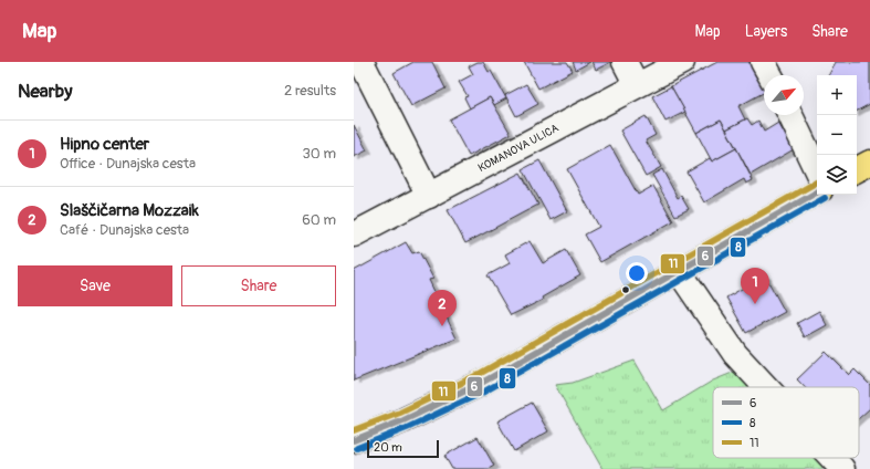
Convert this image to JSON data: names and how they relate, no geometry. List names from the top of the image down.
{
  "streets": {
    "street": ["KOMANOVA ULICA"]
  },
  "lines": ["transit line 11", "transit line 6", "transit line 8"],
  "legend": ["6", "8", "11"],
  "scale_bar": "20 m",
  "north": "top right",
  "page": {
    "header": "Map",
    "nav": ["Map", "Layers", "Share"],
    "heading": ["Nearby", "2 results"],
    "map_buttons": ["+", "−"],
    "list": [
      {
        "mark": "1",
        "name": "Hipno center",
        "note": "Office · Dunajska cesta",
        "value": "30 m"
      },
      {
        "mark": "2",
        "name": "Slaščičarna Mozzaik",
        "note": "Café · Dunajska cesta",
        "value": "60 m"
      }
    ],
    "buttons": ["Save", "Share"],
    "pins": ["1", "2"],
    "scale": "20 m"
  }
}
